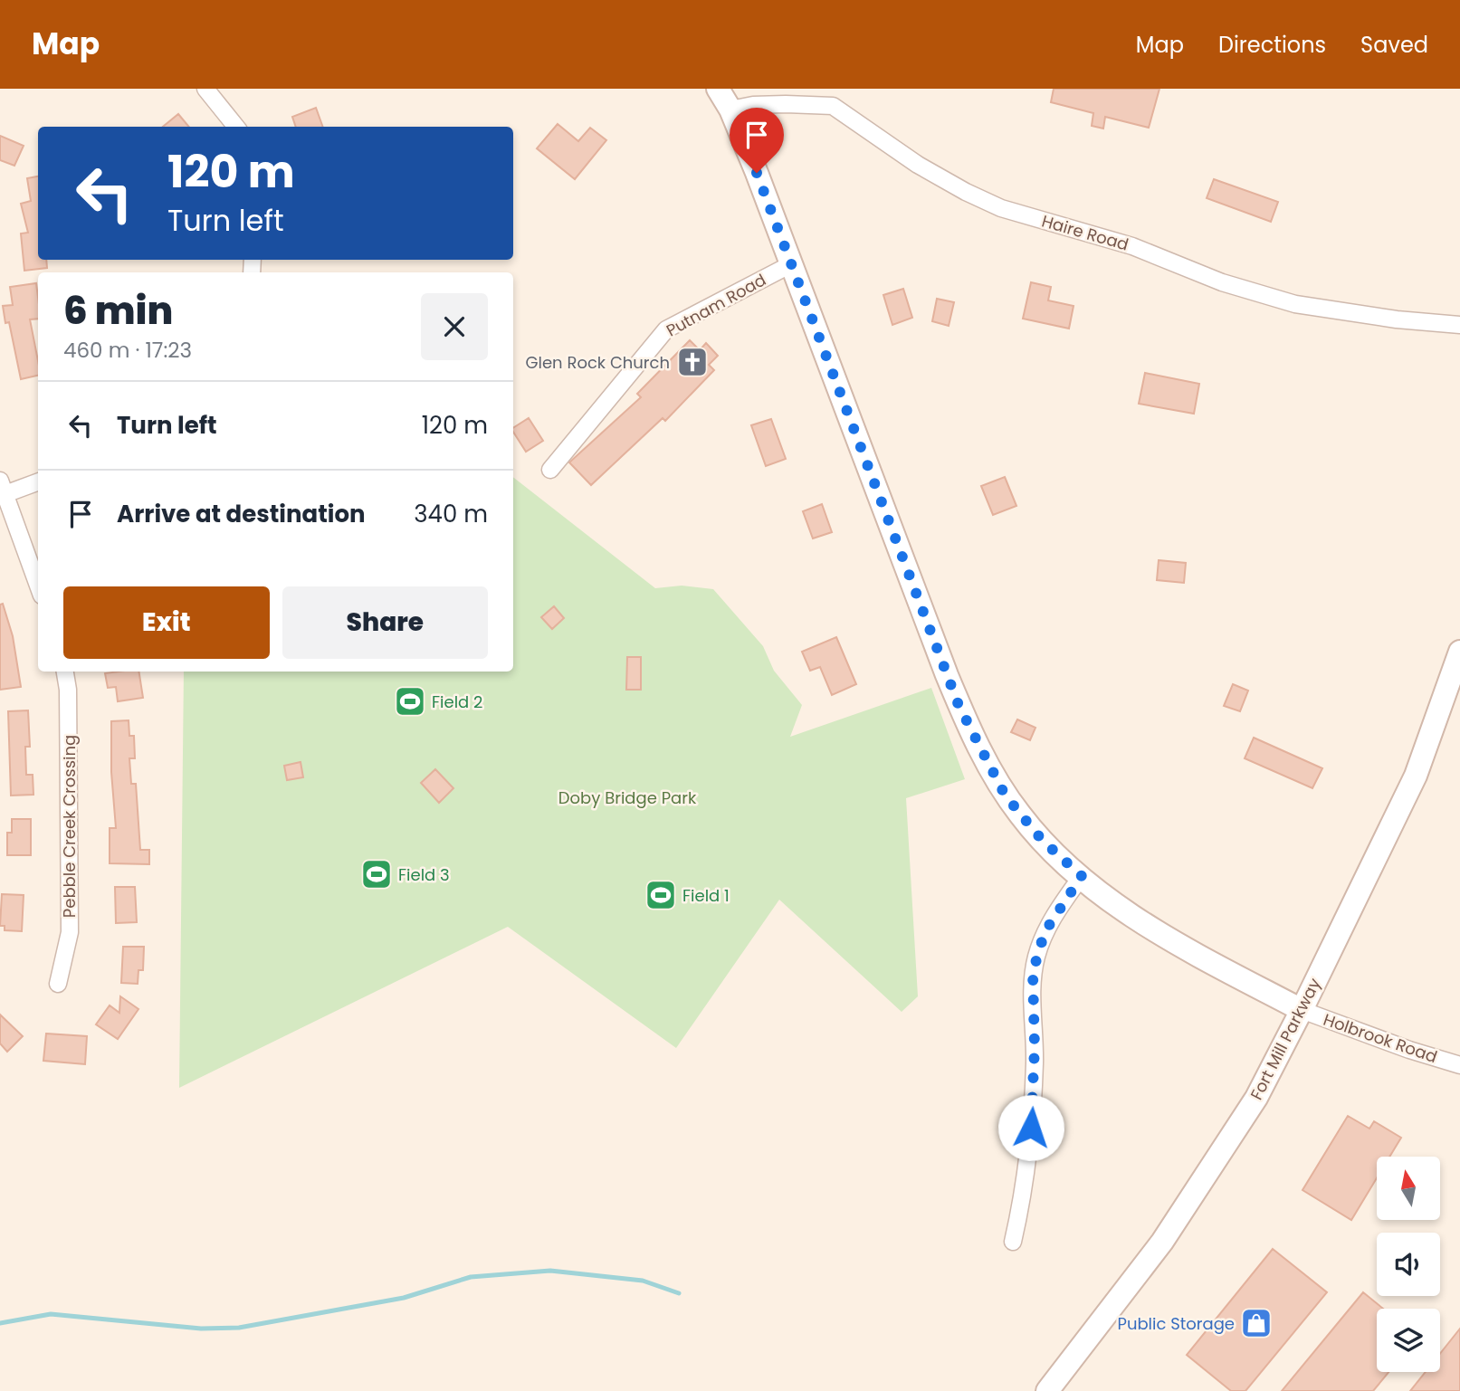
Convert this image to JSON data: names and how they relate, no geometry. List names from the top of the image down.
{
  "streets": {
    "street": [
      "Haire Road",
      "Putnam Road",
      "Pebble Creek Crossing",
      "Holbrook Road",
      "Fort Mill Parkway"
    ]
  },
  "crossings": [
    ["Holbrook Road", "Fort Mill Parkway"]
  ],
  "parks": ["Doby Bridge Park"],
  "places": {
    "church": ["Glen Rock Church"],
    "sports": ["Field 2", "Field 3", "Field 1"],
    "shop": ["Public Storage"]
  },
  "north": "top",
  "page": {
    "header": "Map",
    "nav": ["Map", "Directions", "Saved"],
    "turn": ["120 m", "Turn left"],
    "heading": ["6 min", "460 m · 17:23"],
    "list": [
      {
        "name": "Turn left",
        "value": "120 m"
      },
      {
        "name": "Arrive at destination",
        "value": "340 m"
      }
    ],
    "buttons": ["Exit", "Share"]
  }
}
